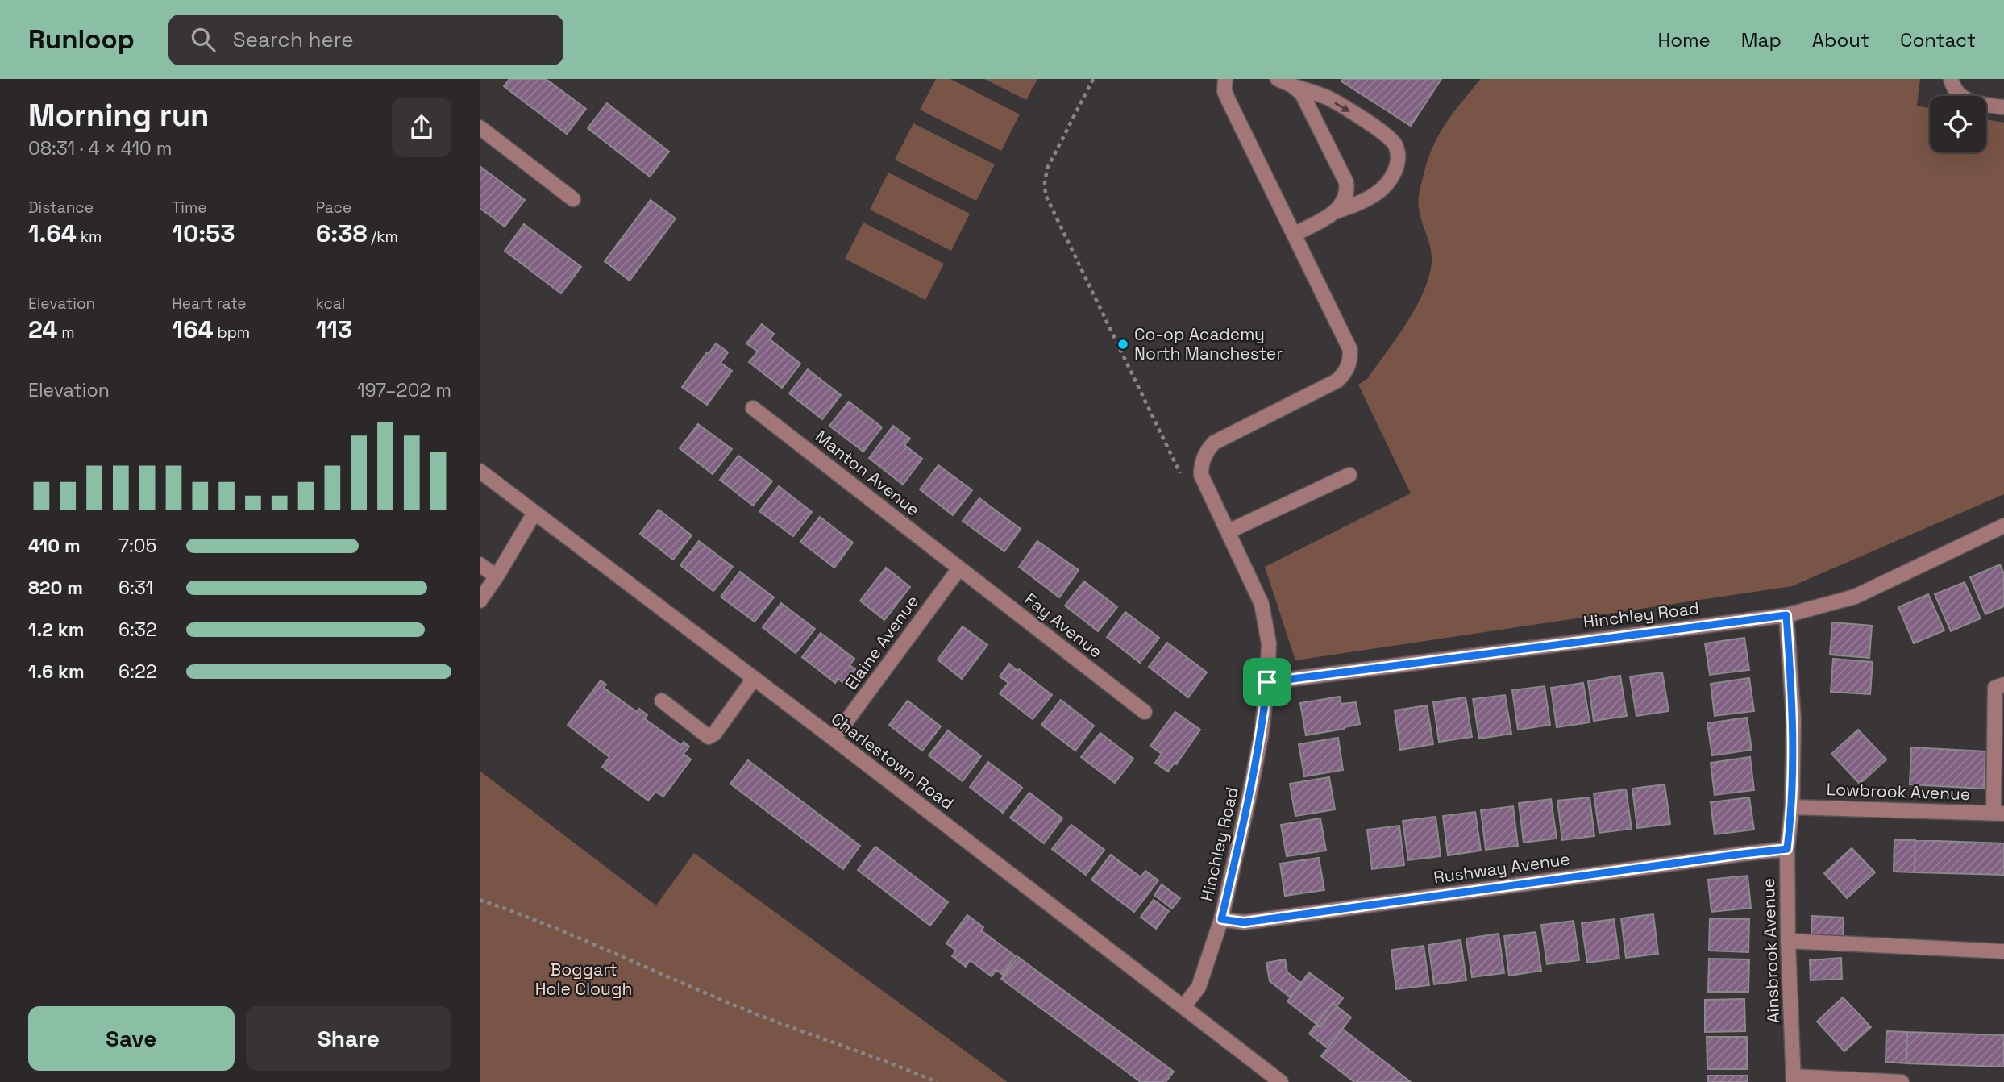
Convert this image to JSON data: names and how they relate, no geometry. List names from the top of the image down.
{
  "streets": {
    "street": [
      "Manton Avenue",
      "Hinchley Road",
      "Fay Avenue",
      "Elaine Avenue",
      "Charlestown Road",
      "Lowbrook Avenue",
      "Rushway Avenue",
      "Ainsbrook Avenue"
    ]
  },
  "crossings": [
    ["Manton Avenue", "Fay Avenue"],
    ["Manton Avenue", "Elaine Avenue"],
    ["Hinchley Road", "Charlestown Road"],
    ["Hinchley Road", "Rushway Avenue"],
    ["Hinchley Road", "Ainsbrook Avenue"],
    ["Fay Avenue", "Elaine Avenue"],
    ["Elaine Avenue", "Charlestown Road"],
    ["Lowbrook Avenue", "Ainsbrook Avenue"],
    ["Rushway Avenue", "Ainsbrook Avenue"]
  ],
  "parks": ["Boggart Hole Clough"],
  "places": ["Co-op Academy North Manchester"],
  "page": {
    "header": "Runloop",
    "search": "Search here",
    "nav": [
      "Home",
      "Map",
      "About",
      "Contact"
    ],
    "heading": ["Morning run", "08:31 · 4 × 410 m"],
    "stats": [
      ["Distance", "1.64 km"],
      ["Time", "10:53"],
      ["Pace", "6:38 /km"],
      ["Elevation", "24 m"],
      ["Heart rate", "164 bpm"],
      ["kcal", "113"]
    ],
    "chart": ["Elevation", "197–202 m"],
    "list": [
      {
        "name": "410 m",
        "note": "7:05"
      },
      {
        "name": "820 m",
        "note": "6:31"
      },
      {
        "name": "1.2 km",
        "note": "6:32"
      },
      {
        "name": "1.6 km",
        "note": "6:22"
      }
    ],
    "buttons": ["Save", "Share"]
  }
}
